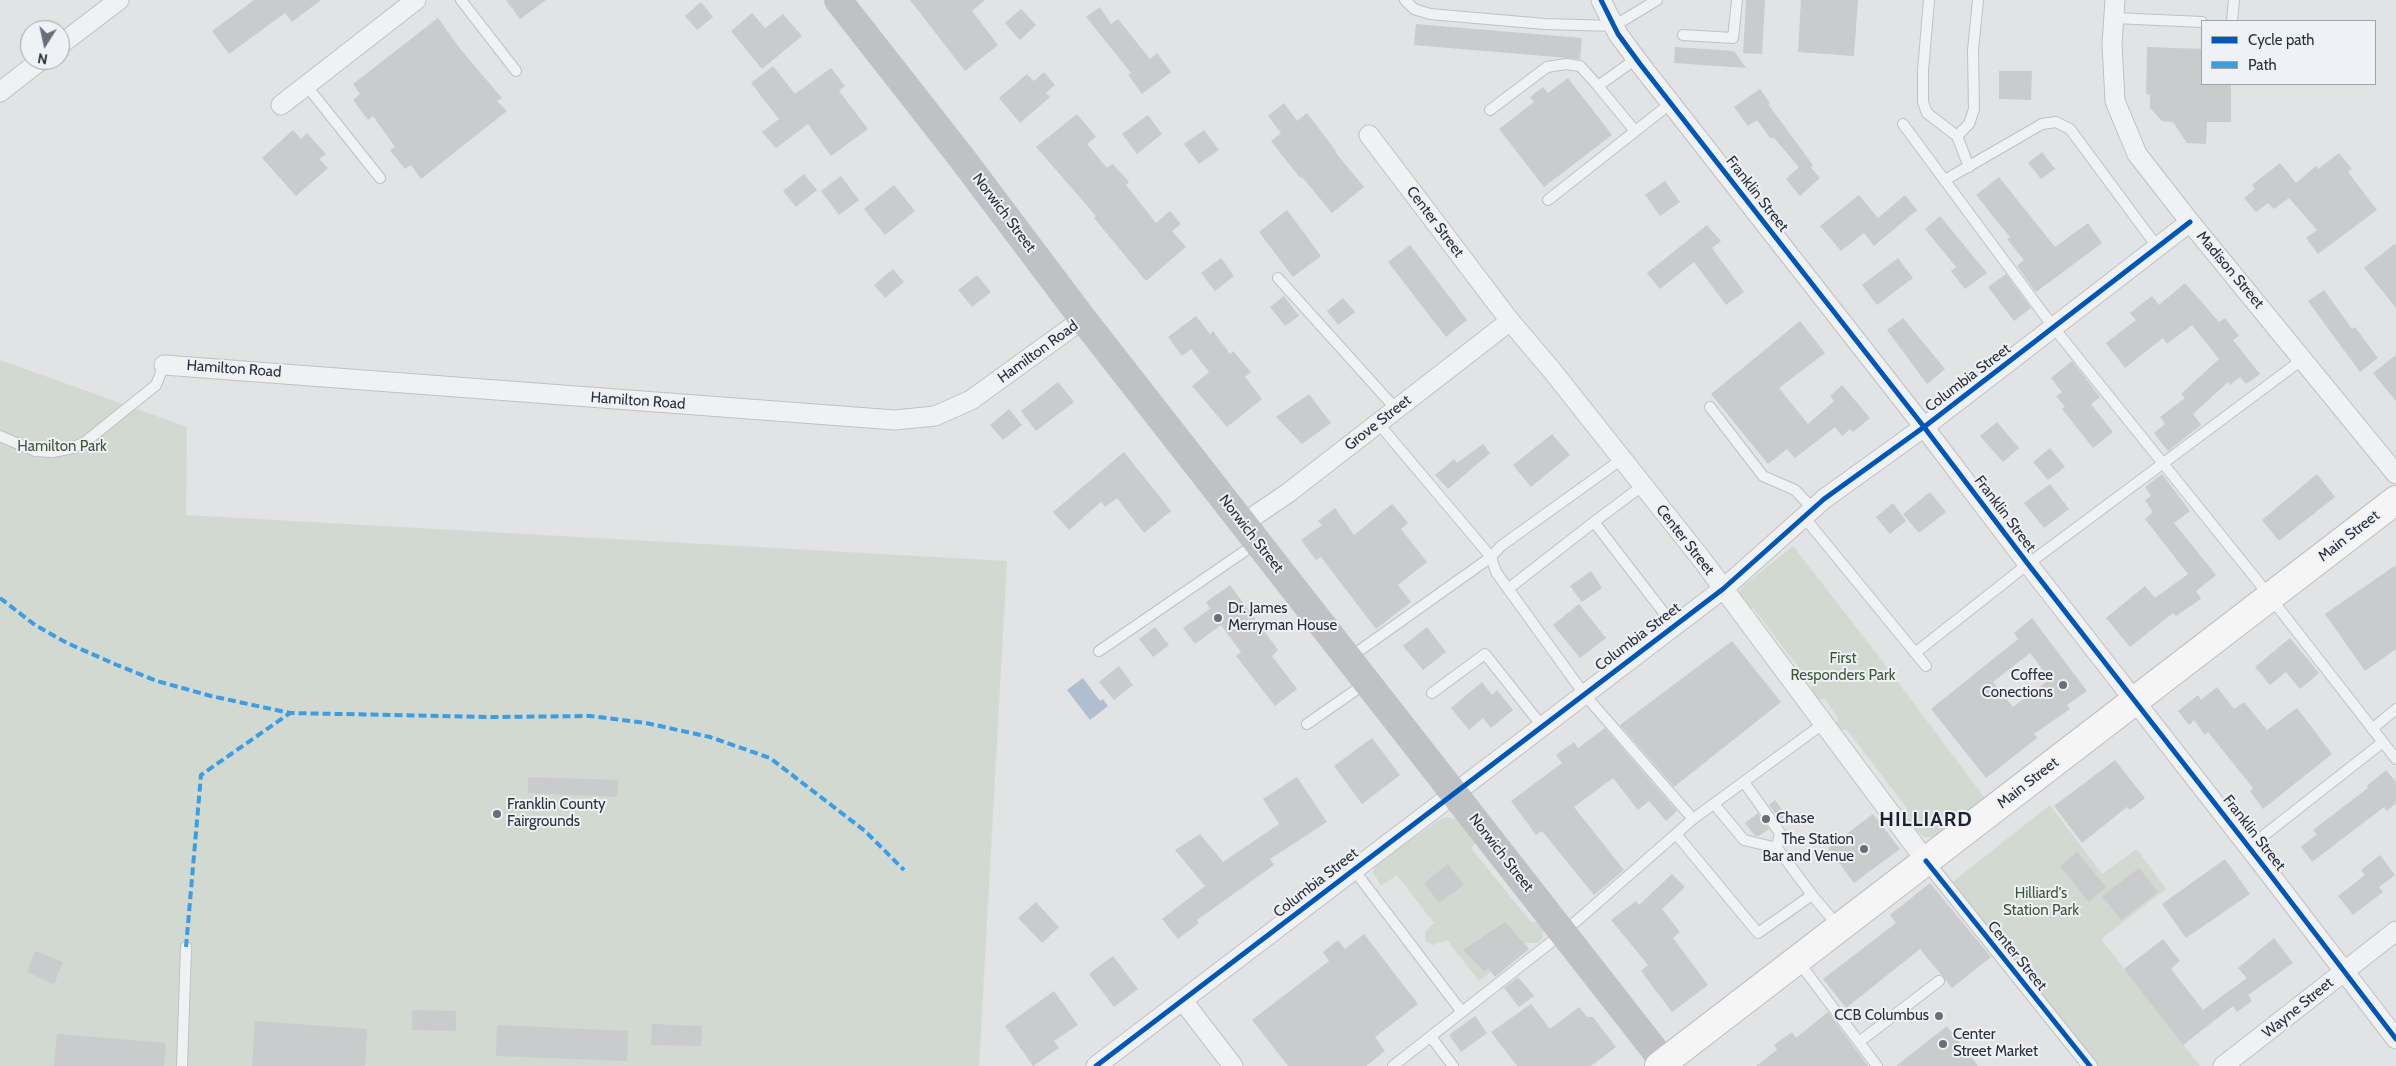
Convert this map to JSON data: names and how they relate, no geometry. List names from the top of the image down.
{
  "streets": {
    "main road": ["Norwich Street", "Main Street"],
    "street": [
      "Franklin Street",
      "Center Street",
      "Madison Street",
      "Hamilton Road",
      "Columbia Street",
      "Grove Street",
      "Wayne Street"
    ]
  },
  "crossings": [
    ["Franklin Street", "Columbia Street"],
    ["Franklin Street", "Main Street"],
    ["Franklin Street", "Wayne Street"],
    ["Norwich Street", "Hamilton Road"],
    ["Norwich Street", "Columbia Street"],
    ["Norwich Street", "Grove Street"],
    ["Norwich Street", "Main Street"],
    ["Center Street", "Columbia Street"],
    ["Center Street", "Grove Street"],
    ["Center Street", "Main Street"],
    ["Madison Street", "Columbia Street"]
  ],
  "districts": ["HILLIARD"],
  "parks": ["Hamilton Park", "First Responders Park", "Hilliard's Station Park"],
  "places": [
    "Dr. James Merryman House",
    "Coffee Conections",
    "Franklin County Fairgrounds",
    "Chase",
    "The Station Bar and Venue",
    "CCB Columbus",
    "Center Street Market"
  ],
  "legend": ["Cycle path", "Path"],
  "north": "bottom"
}
